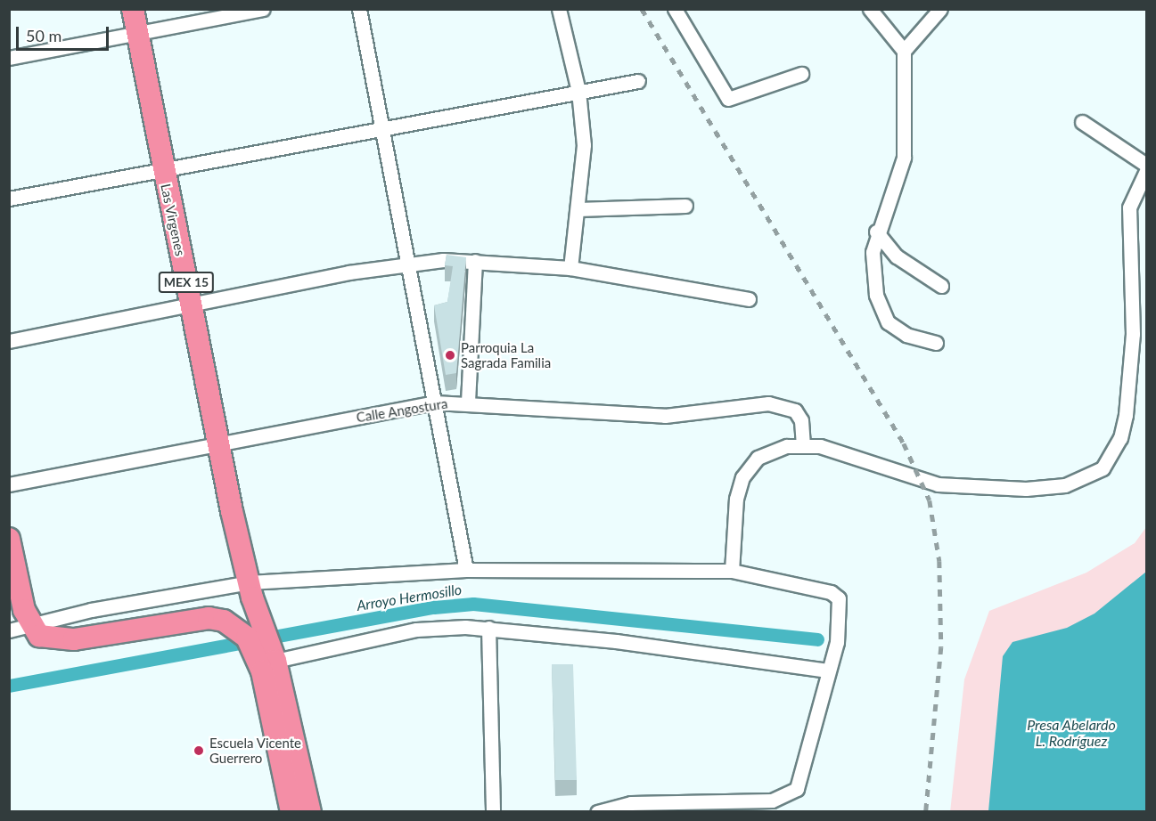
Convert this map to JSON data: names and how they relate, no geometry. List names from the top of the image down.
{
  "streets": {
    "highway": ["Las Virgenes", "MEX 15"],
    "street": ["Calle Angostura"]
  },
  "crossings": [
    ["Las Virgenes", "MEX 15"],
    ["Las Virgenes", "Calle Angostura"]
  ],
  "water": ["Arroyo Hermosillo", "Presa Abelardo L. Rodríguez"],
  "places": ["Parroquia La Sagrada Familia", "Escuela Vicente Guerrero"],
  "scale_bar": "50 m"
}
